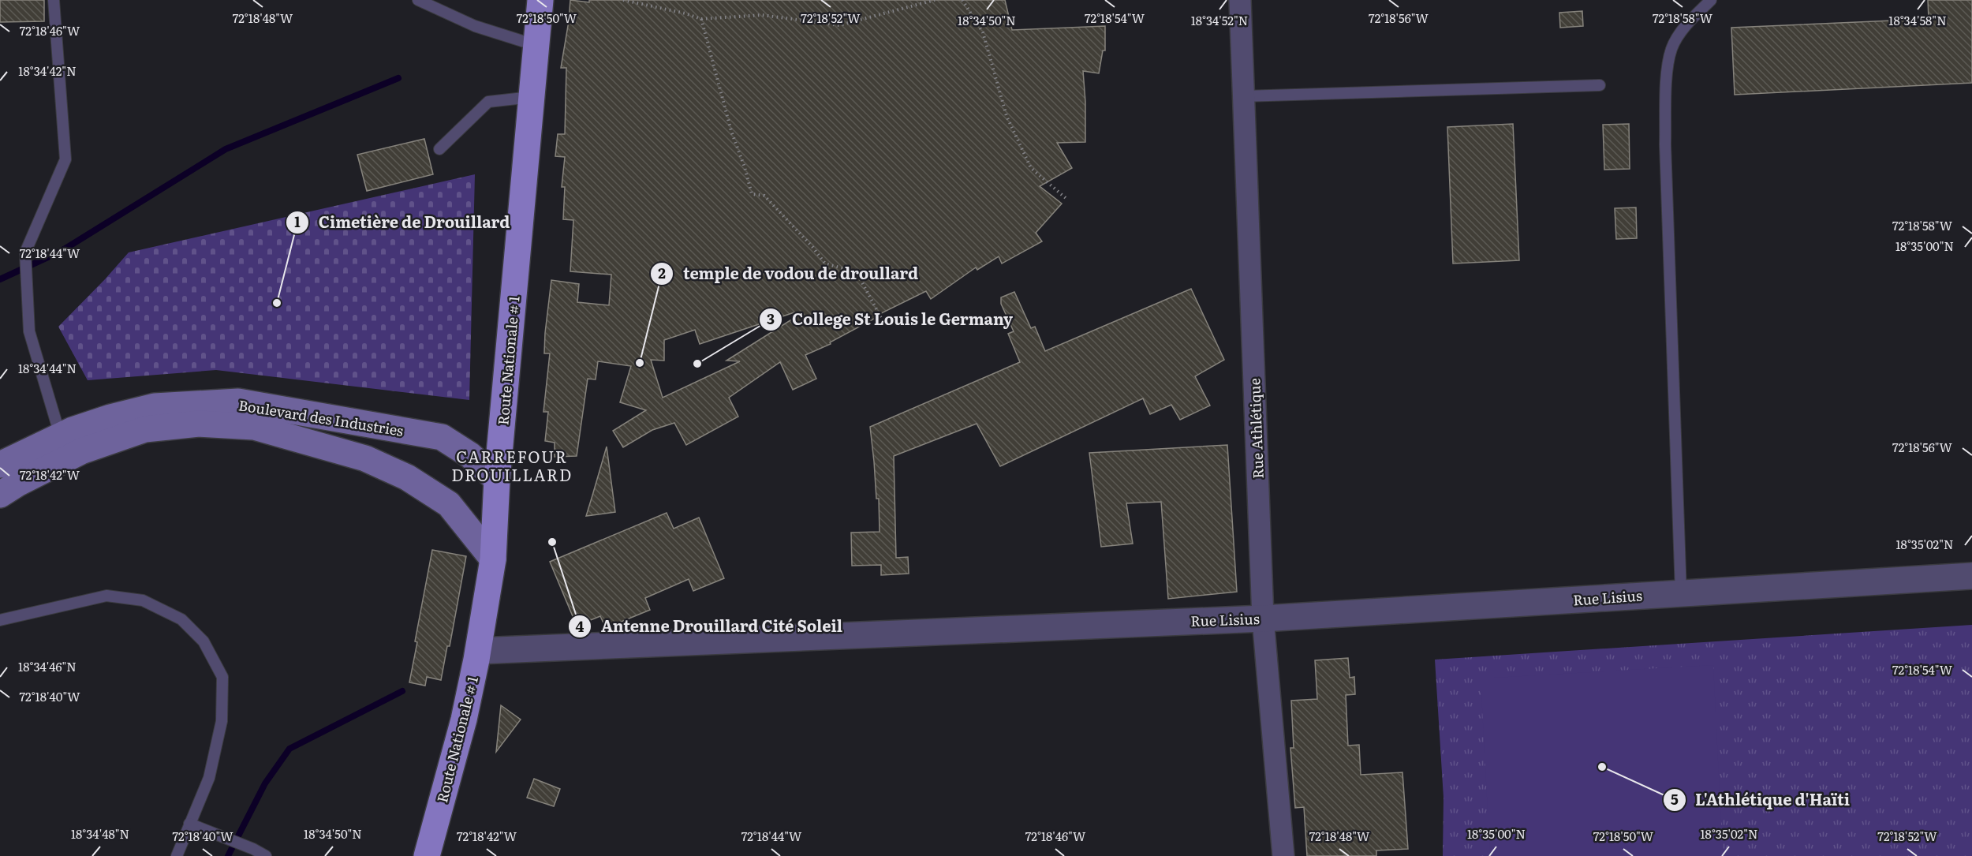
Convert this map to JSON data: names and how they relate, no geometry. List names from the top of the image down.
{
  "streets": {
    "main road": ["Route Nationale # 1", "Boulevard des Industries"],
    "street": ["Rue Athlétique", "Rue Lisius"]
  },
  "crossings": [
    ["Route Nationale # 1", "Boulevard des Industries"],
    ["Route Nationale # 1", "Rue Lisius"],
    ["Rue Athlétique", "Rue Lisius"]
  ],
  "districts": ["CARREFOUR DROUILLARD"],
  "places": [
    "Cimetière de Drouillard",
    "temple de vodou de droullard",
    "College St Louis le Germany",
    "Antenne Drouillard Cité Soleil",
    "L'Athlétique d'Haïti"
  ],
  "coordinates": [
    "72°18'48\"W",
    "72°18'50\"W",
    "72°18'52\"W",
    "72°18'54\"W",
    "72°18'56\"W",
    "72°18'58\"W",
    "18°34'50\"N",
    "18°34'52\"N",
    "18°34'58\"N",
    "72°18'46\"W",
    "18°34'42\"N",
    "18°35'00\"N",
    "72°18'44\"W",
    "18°34'44\"N",
    "72°18'42\"W",
    "18°35'02\"N",
    "18°34'46\"N",
    "72°18'40\"W",
    "18°34'48\"N"
  ]
}
